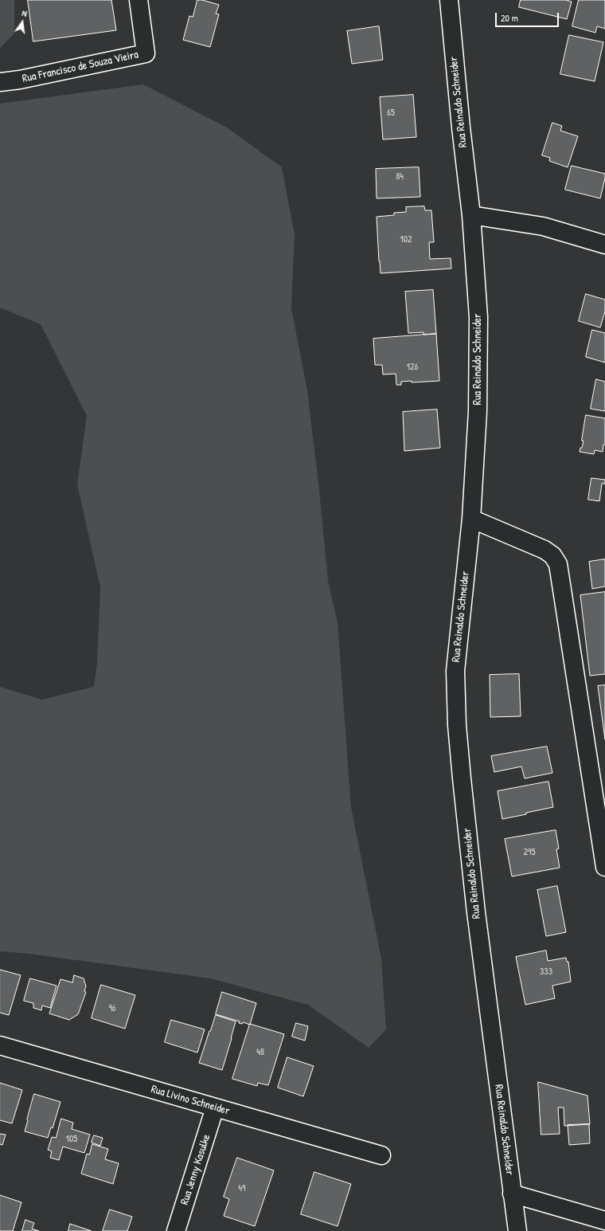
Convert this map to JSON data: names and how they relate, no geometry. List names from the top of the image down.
{
  "streets": {
    "street": [
      "Rua Francisco de Souza Vieira",
      "Rua Reinaldo Schneider",
      "Rua Livino Schneider",
      "Rua Jenny Kasulke"
    ]
  },
  "crossings": [
    ["Rua Livino Schneider", "Rua Jenny Kasulke"]
  ],
  "house_numbers": [
    "65",
    "84",
    "102",
    "126",
    "295",
    "333",
    "96",
    "48",
    "105",
    "49"
  ],
  "scale_bar": "20 m",
  "north": "top"
}
